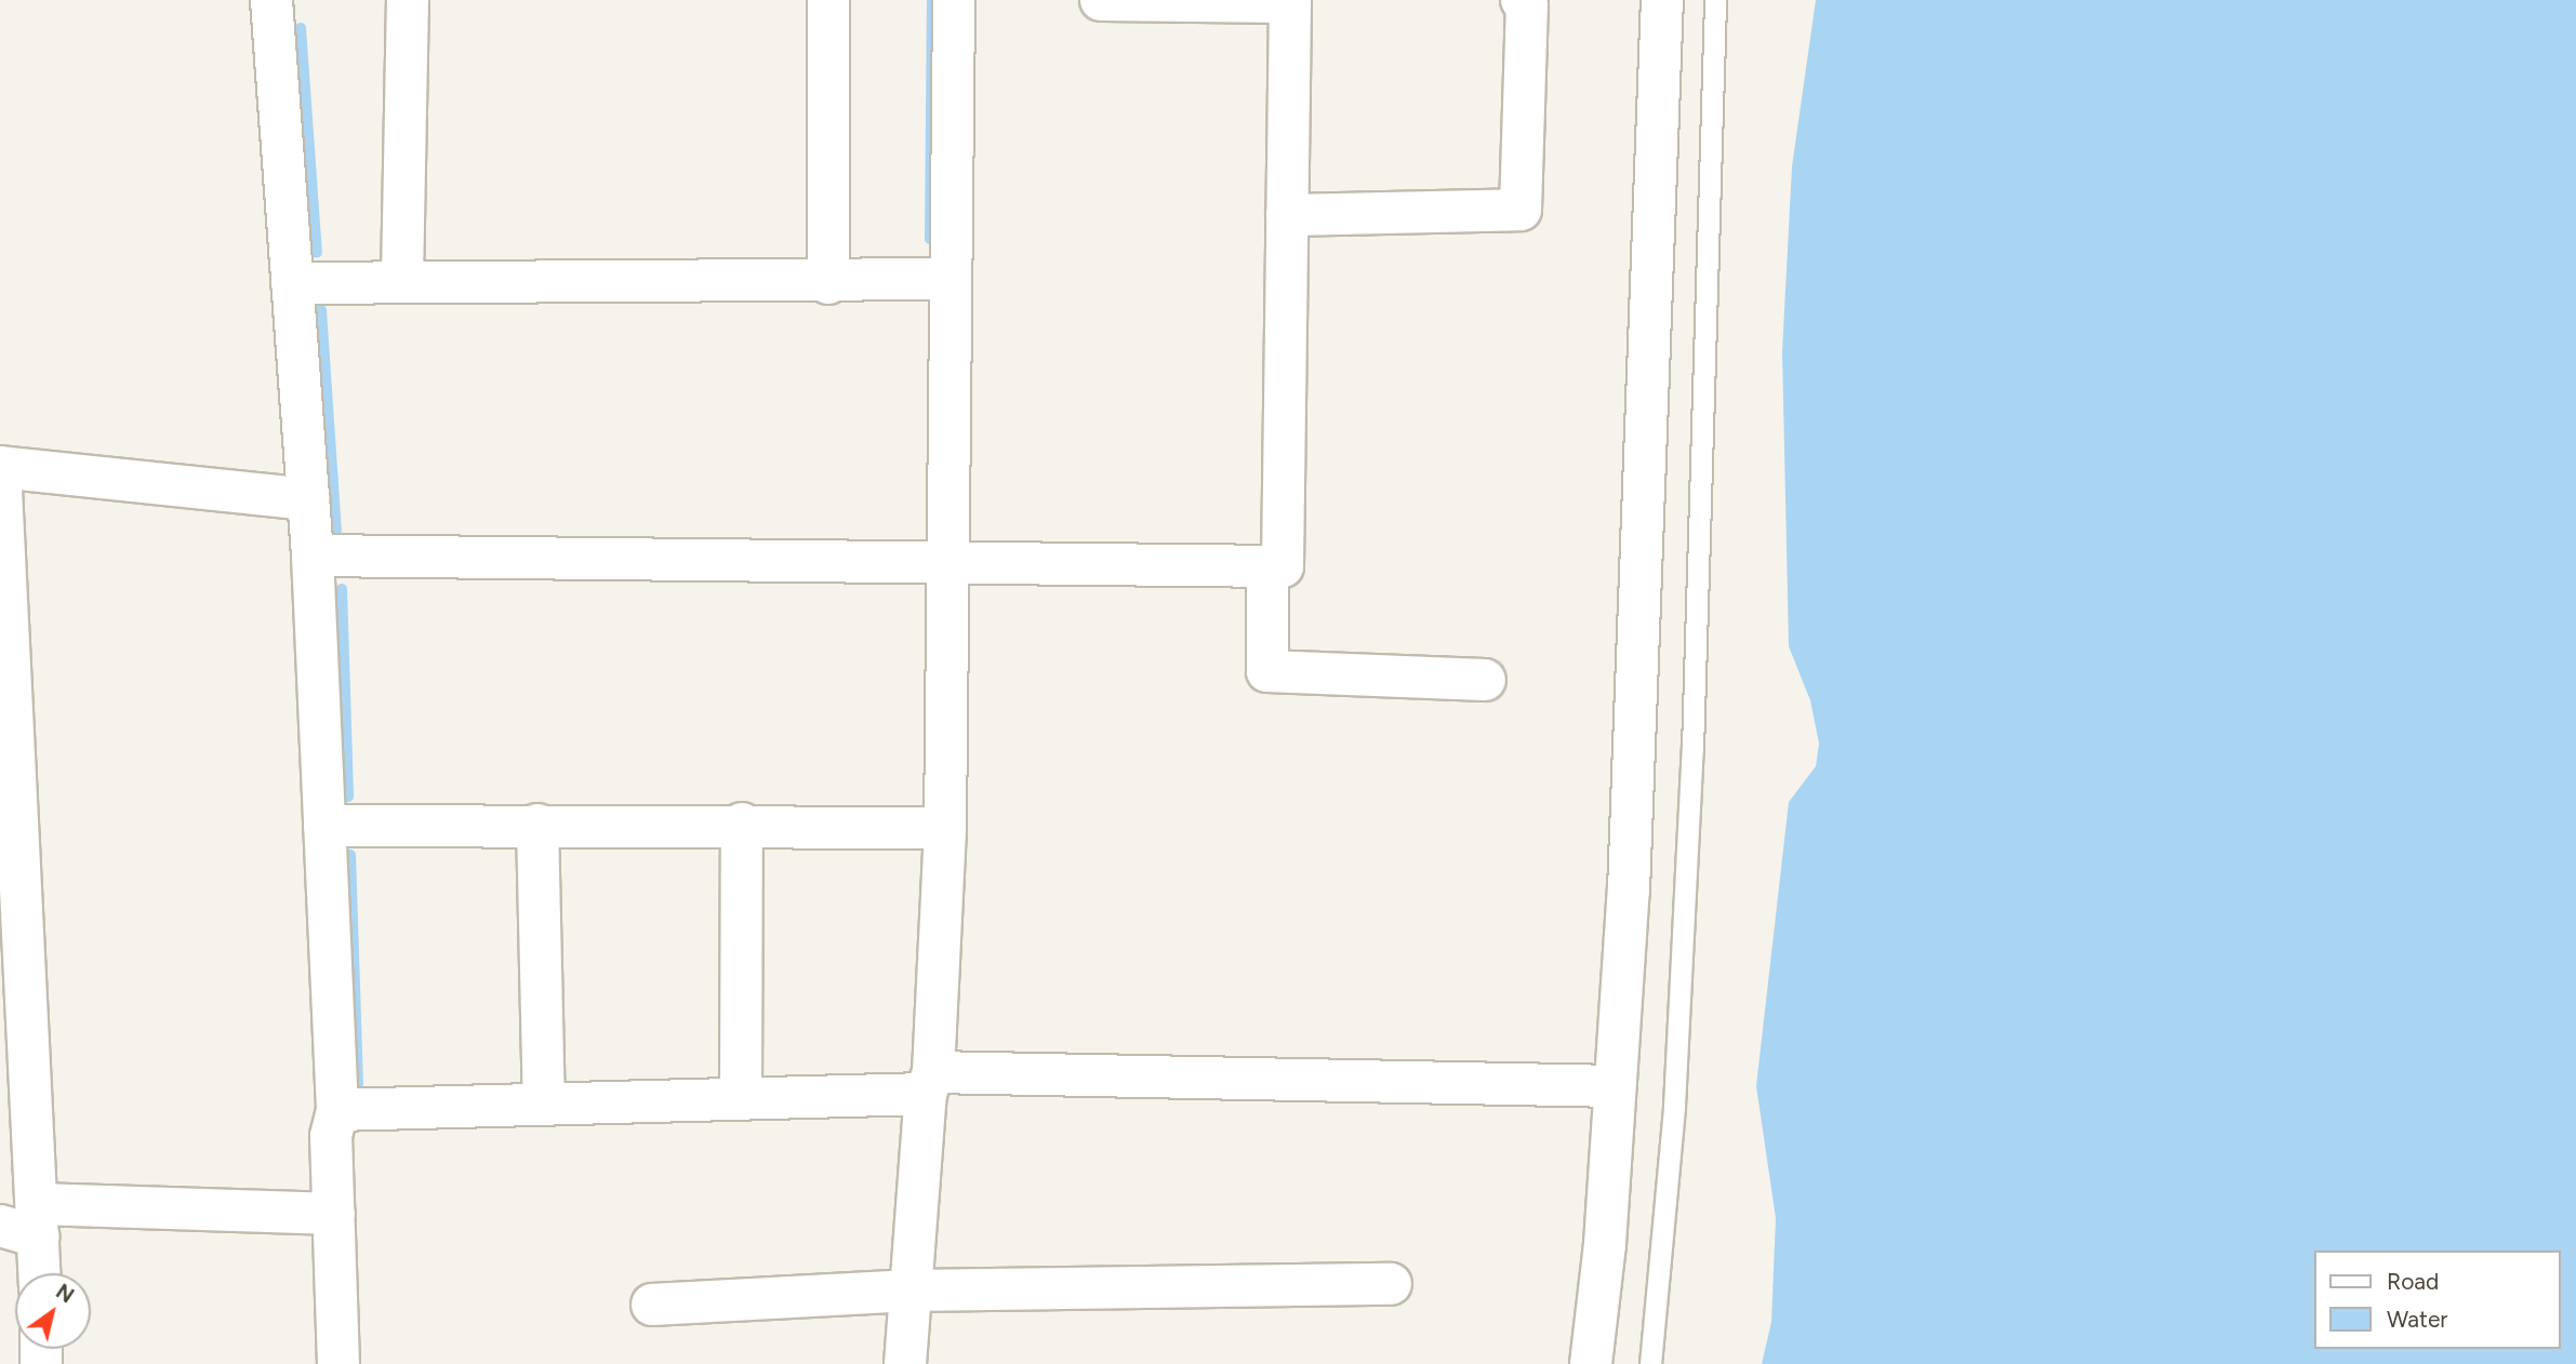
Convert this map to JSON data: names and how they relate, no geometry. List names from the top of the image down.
{
  "legend": ["Road", "Water"],
  "north": "top right"
}
